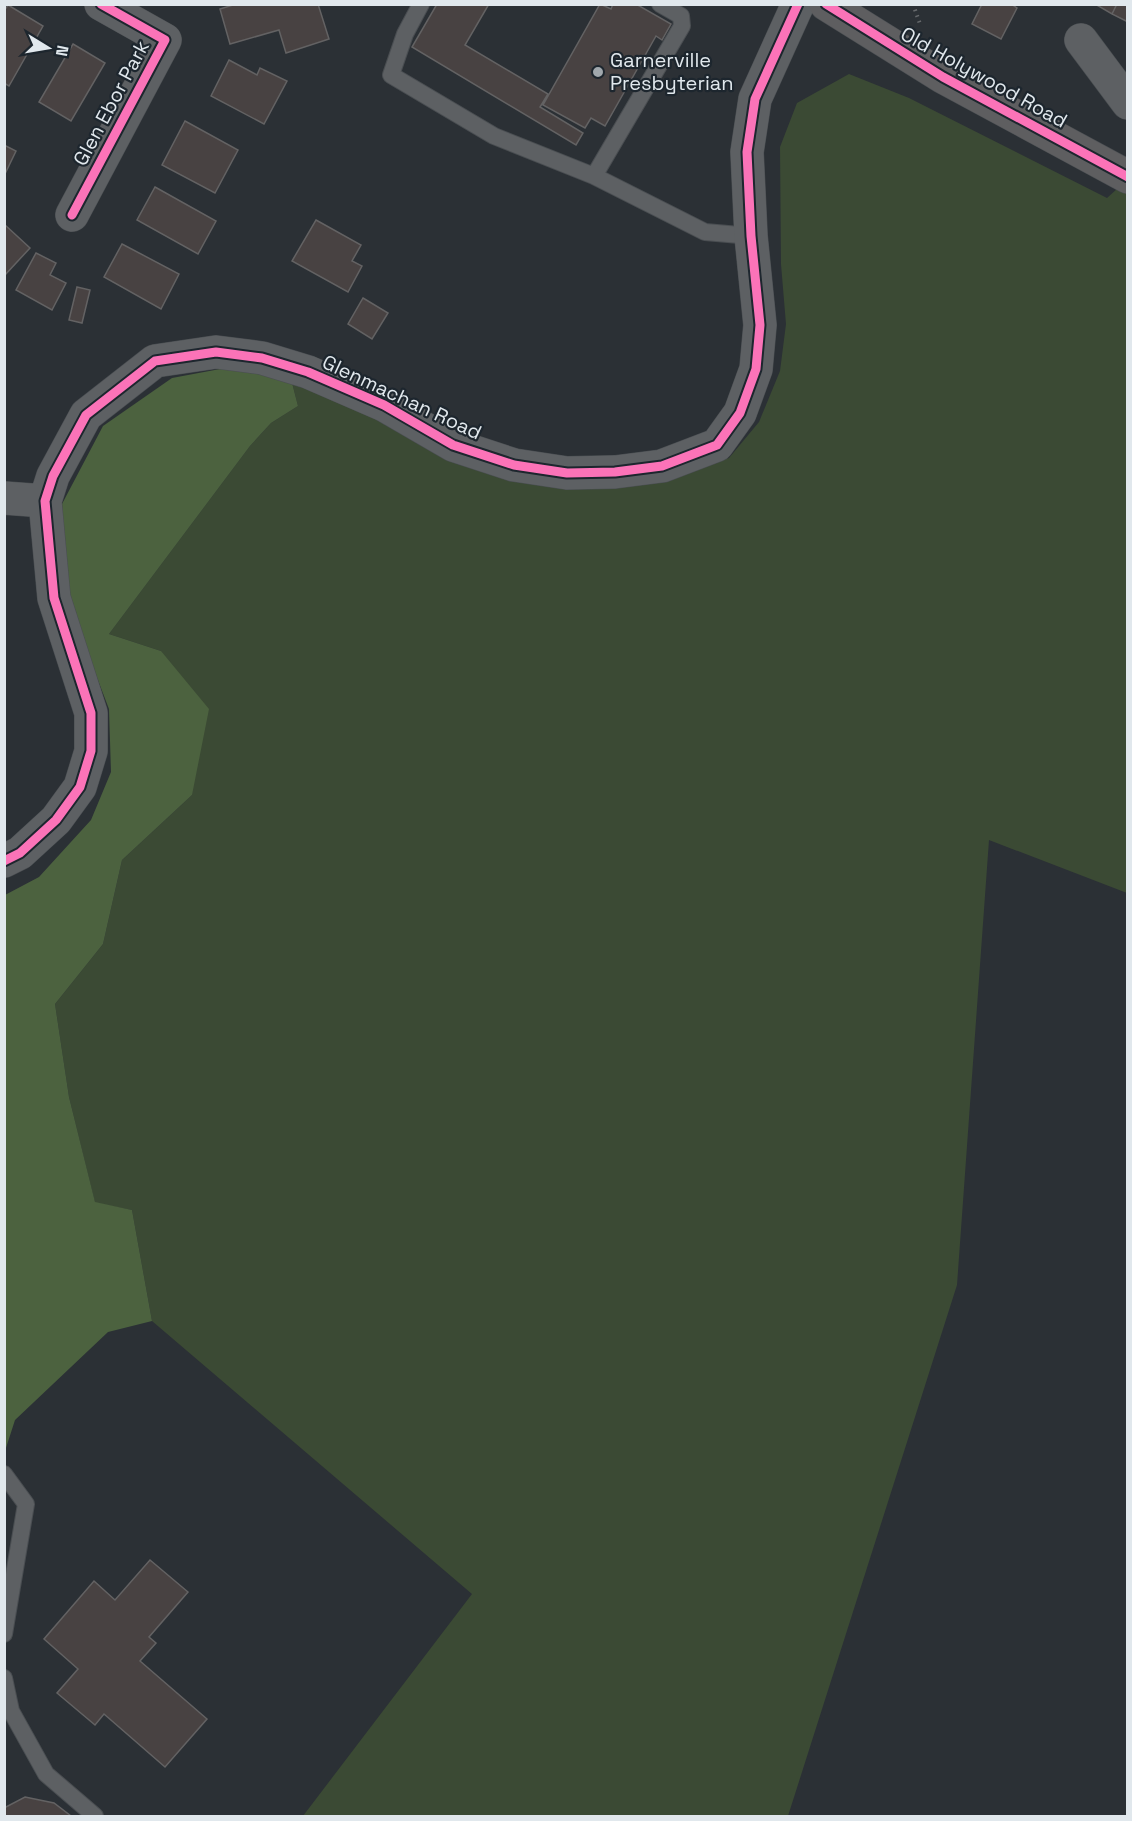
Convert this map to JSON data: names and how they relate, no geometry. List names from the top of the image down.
{
  "streets": {
    "street": ["Old Holywood Road", "Glen Ebor Park", "Glenmachan Road"]
  },
  "places": ["Garnerville Presbyterian"],
  "north": "right"
}
